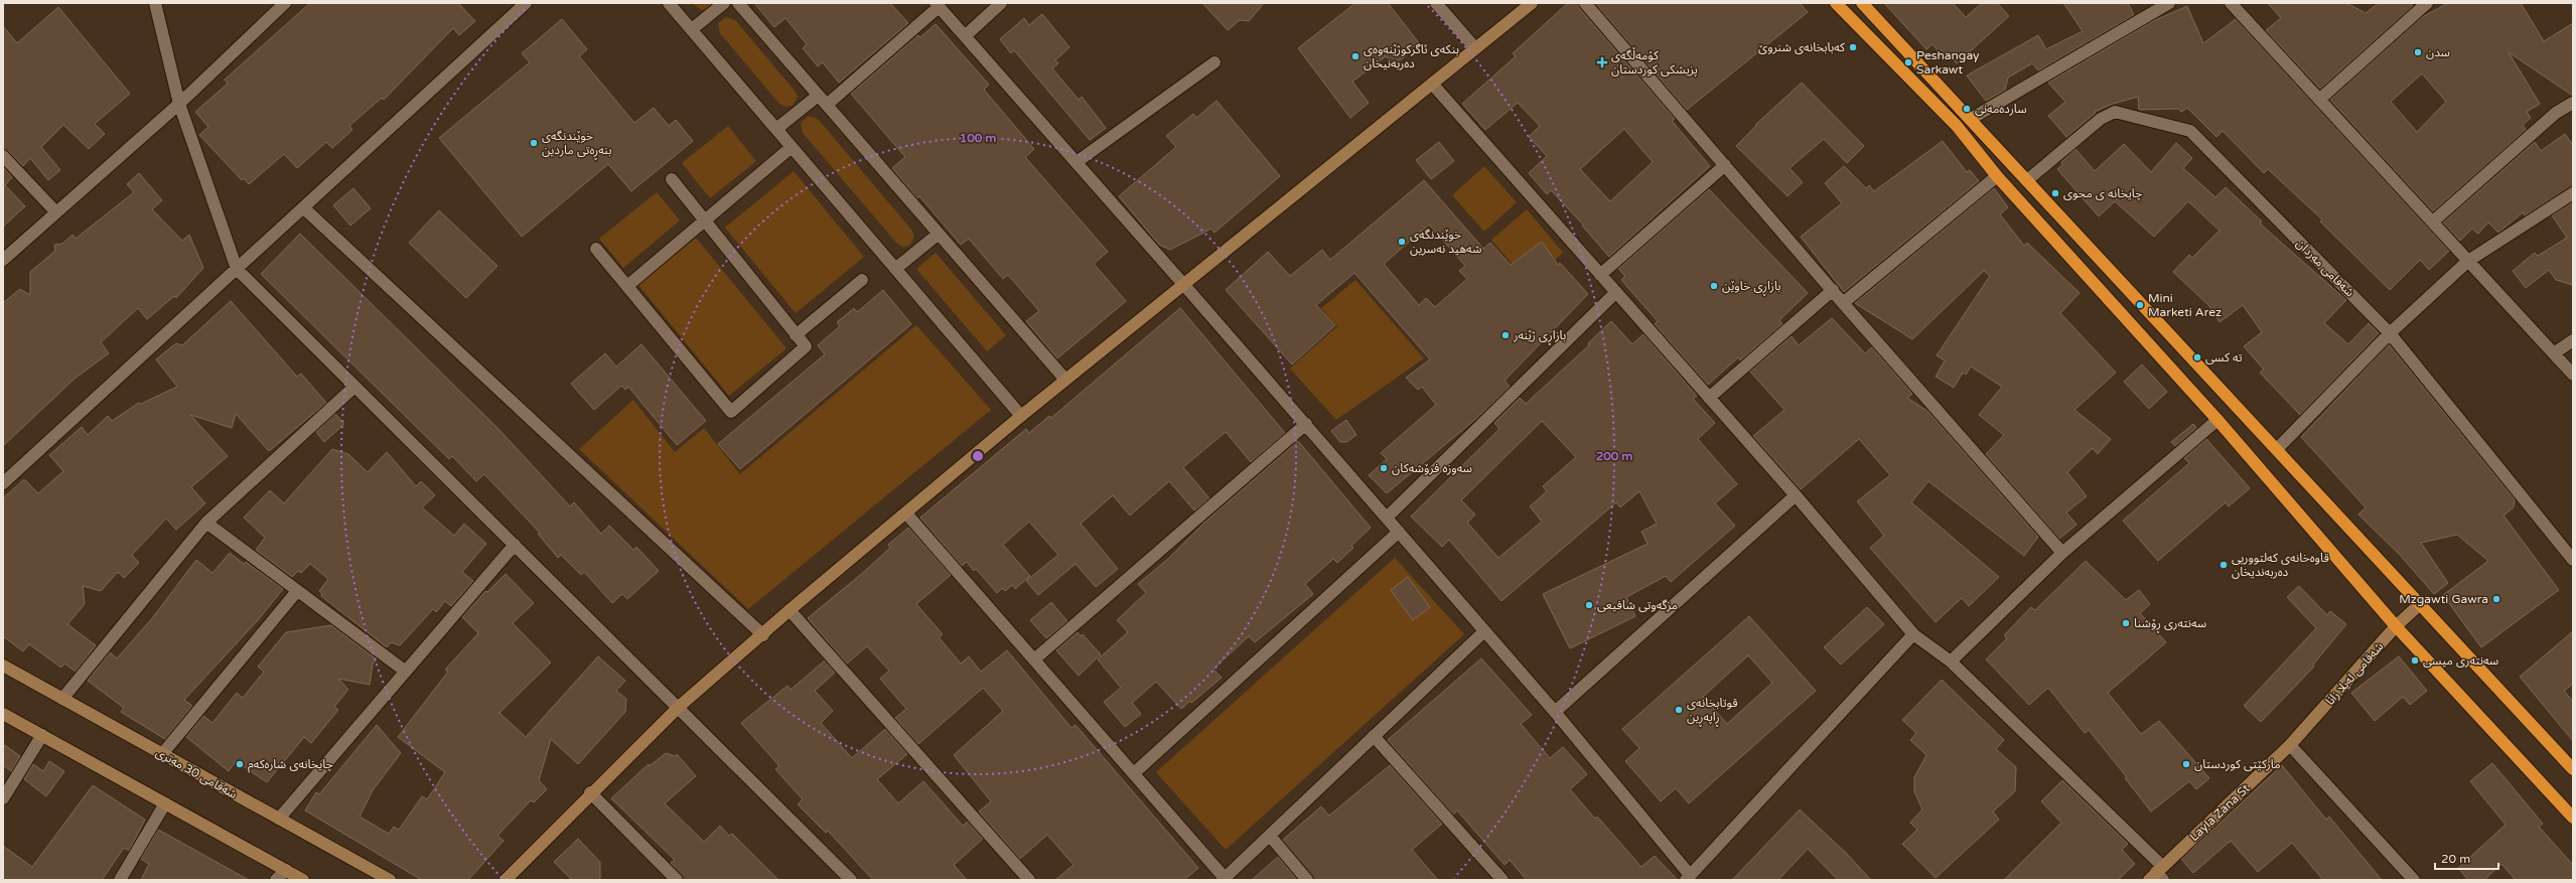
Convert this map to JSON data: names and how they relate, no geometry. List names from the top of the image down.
{
  "streets": {
    "street": [
      "شەقامی مەردان",
      "شەقامی لەیلا زانا",
      "شەقامی 30 مەتری",
      "Layla Zana St"
    ]
  },
  "crossings": [
    ["شەقامی لەیلا زانا", "Layla Zana St"]
  ],
  "places": {
    "other": [
      "کەبابخانەی شنروێ",
      "سدن",
      "بنکەی ئاگرکوژێنەوەی دەربەنیخان",
      "Peshangay Sarkawt",
      "ساردەمەنی",
      "خوێندنگەی بنەڕەتی ماردین",
      "چايخانه ى محوى",
      "خوێندنگەی شەهید نەسرین",
      "بازاڕی خاوێن",
      "Mini Marketi Arez",
      "بازاڕی ژێنەر",
      "ته كسى",
      "سەوزە فرۆشەکان",
      "قاوەخانەی کەلتووریی دەربەندیخان",
      "Mzgawti Gawra",
      "مزگەوتی شافیعی",
      "سەنتەری ڕۆشنا",
      "سەنتەری میسی",
      "قوتابخانەی ڕاپەڕین",
      "چایخانەی شارەکەم",
      "مارکێتی کوردستان"
    ],
    "health": ["كۆمەڵگەی پزیشكی كوردستان"]
  },
  "scale_bar": "20 m",
  "rings": ["100 m", "200 m"]
}
